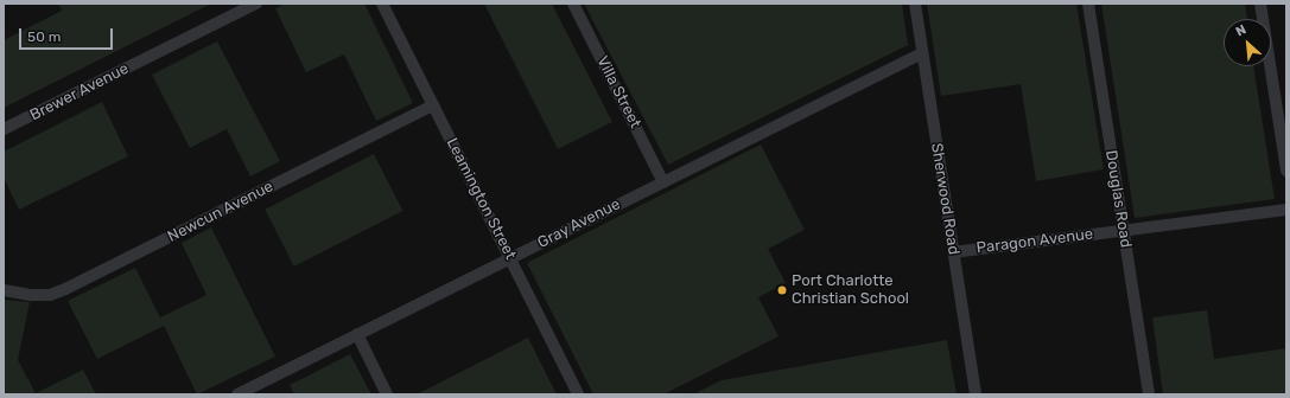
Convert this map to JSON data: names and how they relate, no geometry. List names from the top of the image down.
{
  "streets": {
    "street": [
      "Brewer Avenue",
      "Villa Street",
      "Leamington Street",
      "Sherwood Road",
      "Douglas Road",
      "Newcun Avenue",
      "Gray Avenue",
      "Paragon Avenue"
    ]
  },
  "crossings": [
    ["Villa Street", "Gray Avenue"],
    ["Leamington Street", "Newcun Avenue"],
    ["Leamington Street", "Gray Avenue"],
    ["Sherwood Road", "Gray Avenue"],
    ["Sherwood Road", "Paragon Avenue"],
    ["Douglas Road", "Paragon Avenue"]
  ],
  "places": ["Port Charlotte Christian School"],
  "scale_bar": "50 m",
  "north": "top left"
}
